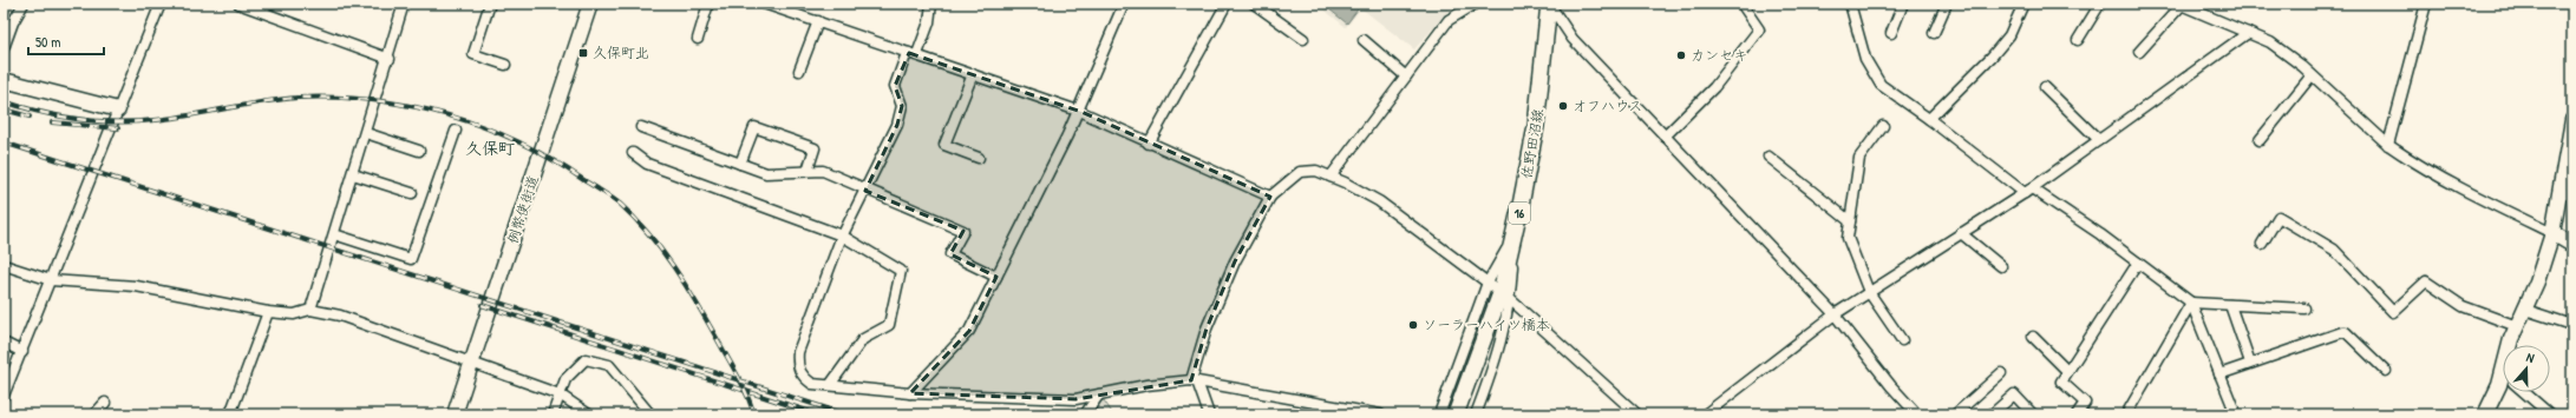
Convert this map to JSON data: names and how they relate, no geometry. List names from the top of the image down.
{
  "streets": {
    "main road": ["佐野田沼線", "16"],
    "street": ["例幣使街道"]
  },
  "districts": ["久保町"],
  "places": {
    "transit": ["久保町北"],
    "other": ["カンセキ", "オフハウス", "ソーラーハイツ橋本"]
  },
  "scale_bar": "50 m",
  "north": "top"
}
